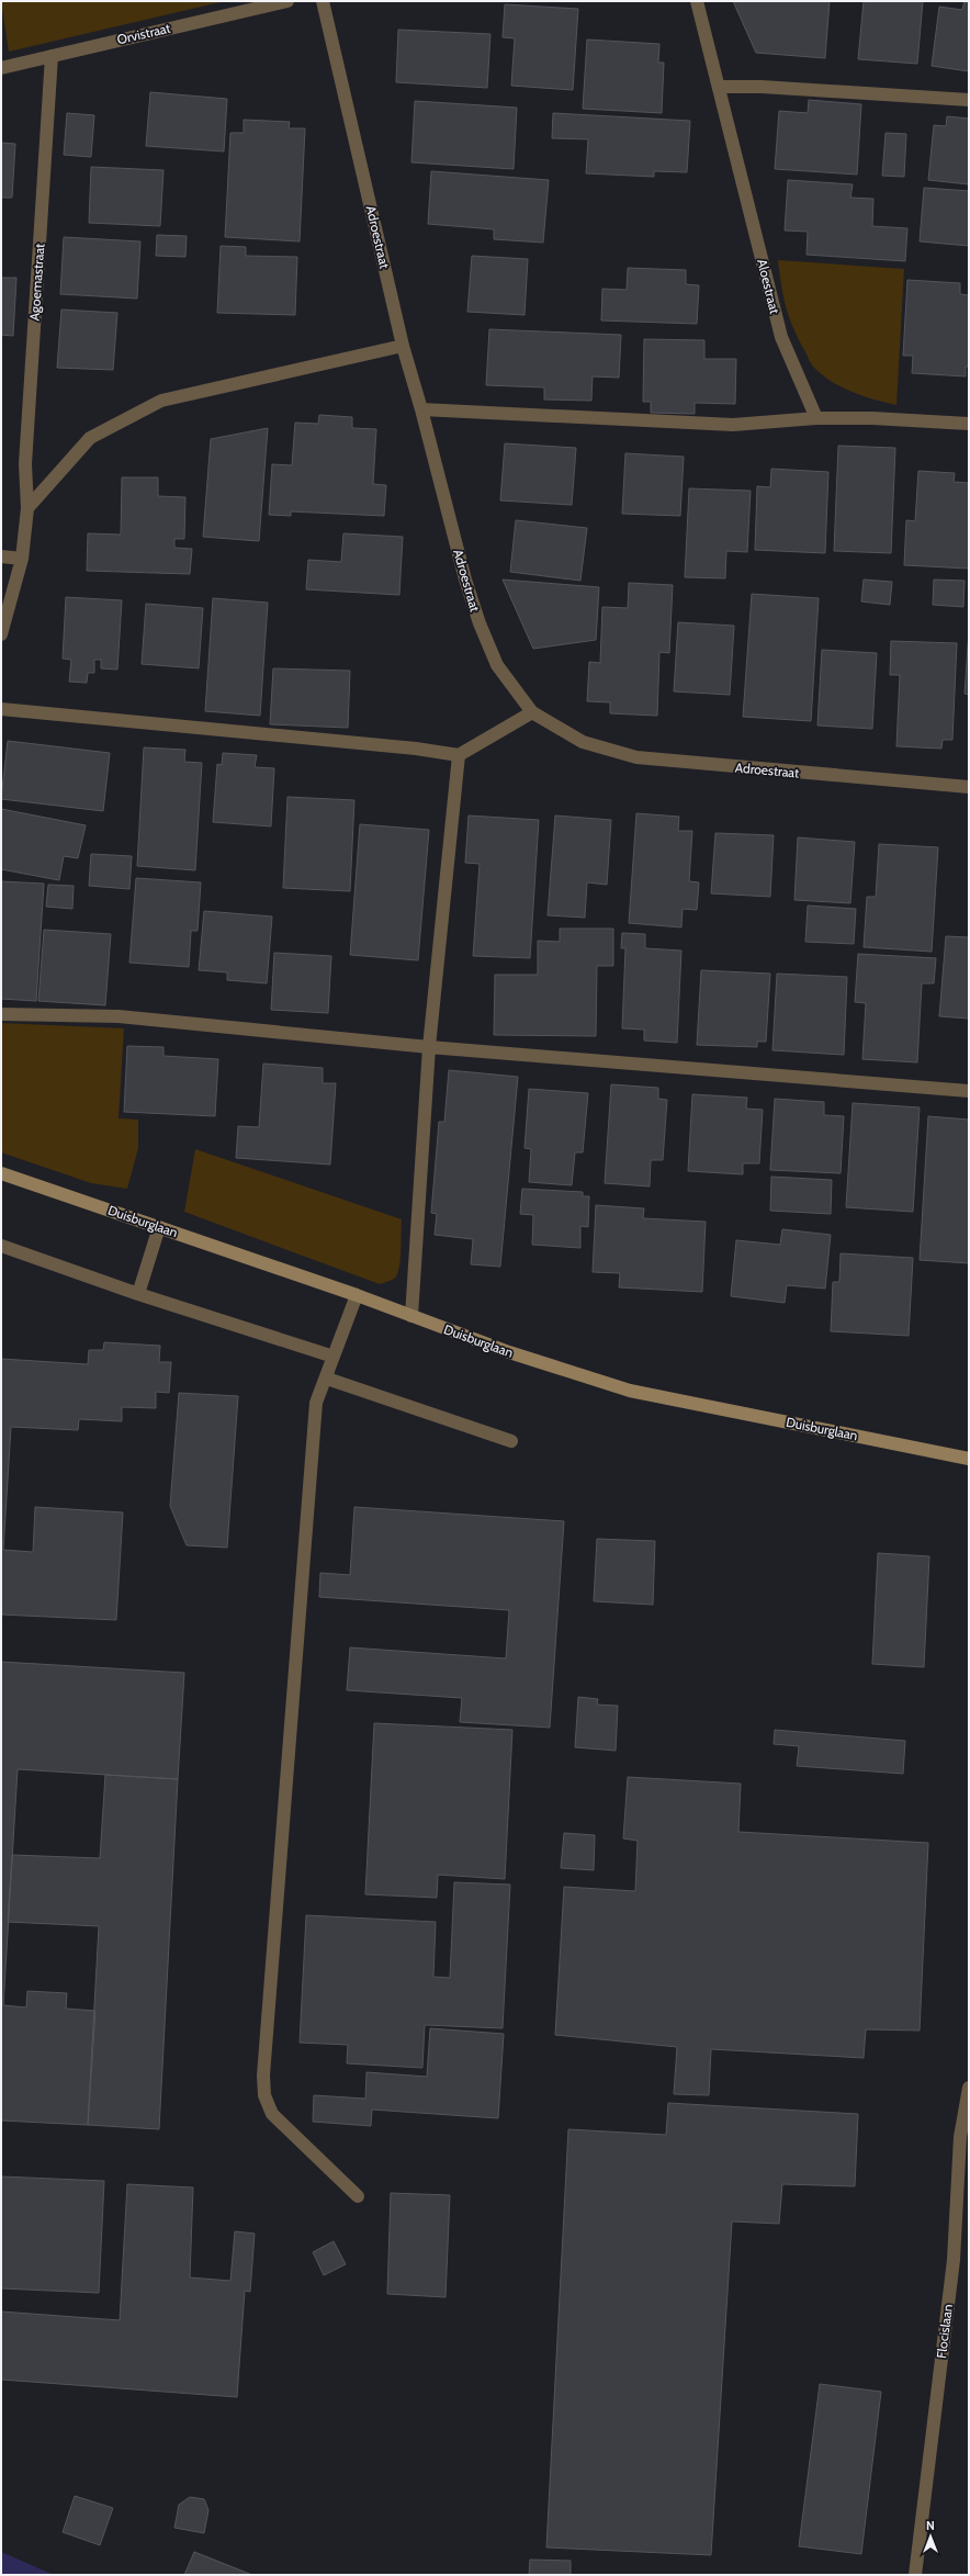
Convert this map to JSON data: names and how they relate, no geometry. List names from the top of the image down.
{
  "streets": {
    "street": [
      "Orvistraat",
      "Adroestraat",
      "Agoemastraat",
      "Aloestraat",
      "Duisburglaan",
      "Flocislaan"
    ]
  },
  "crossings": [
    ["Orvistraat", "Agoemastraat"]
  ],
  "north": "top"
}
